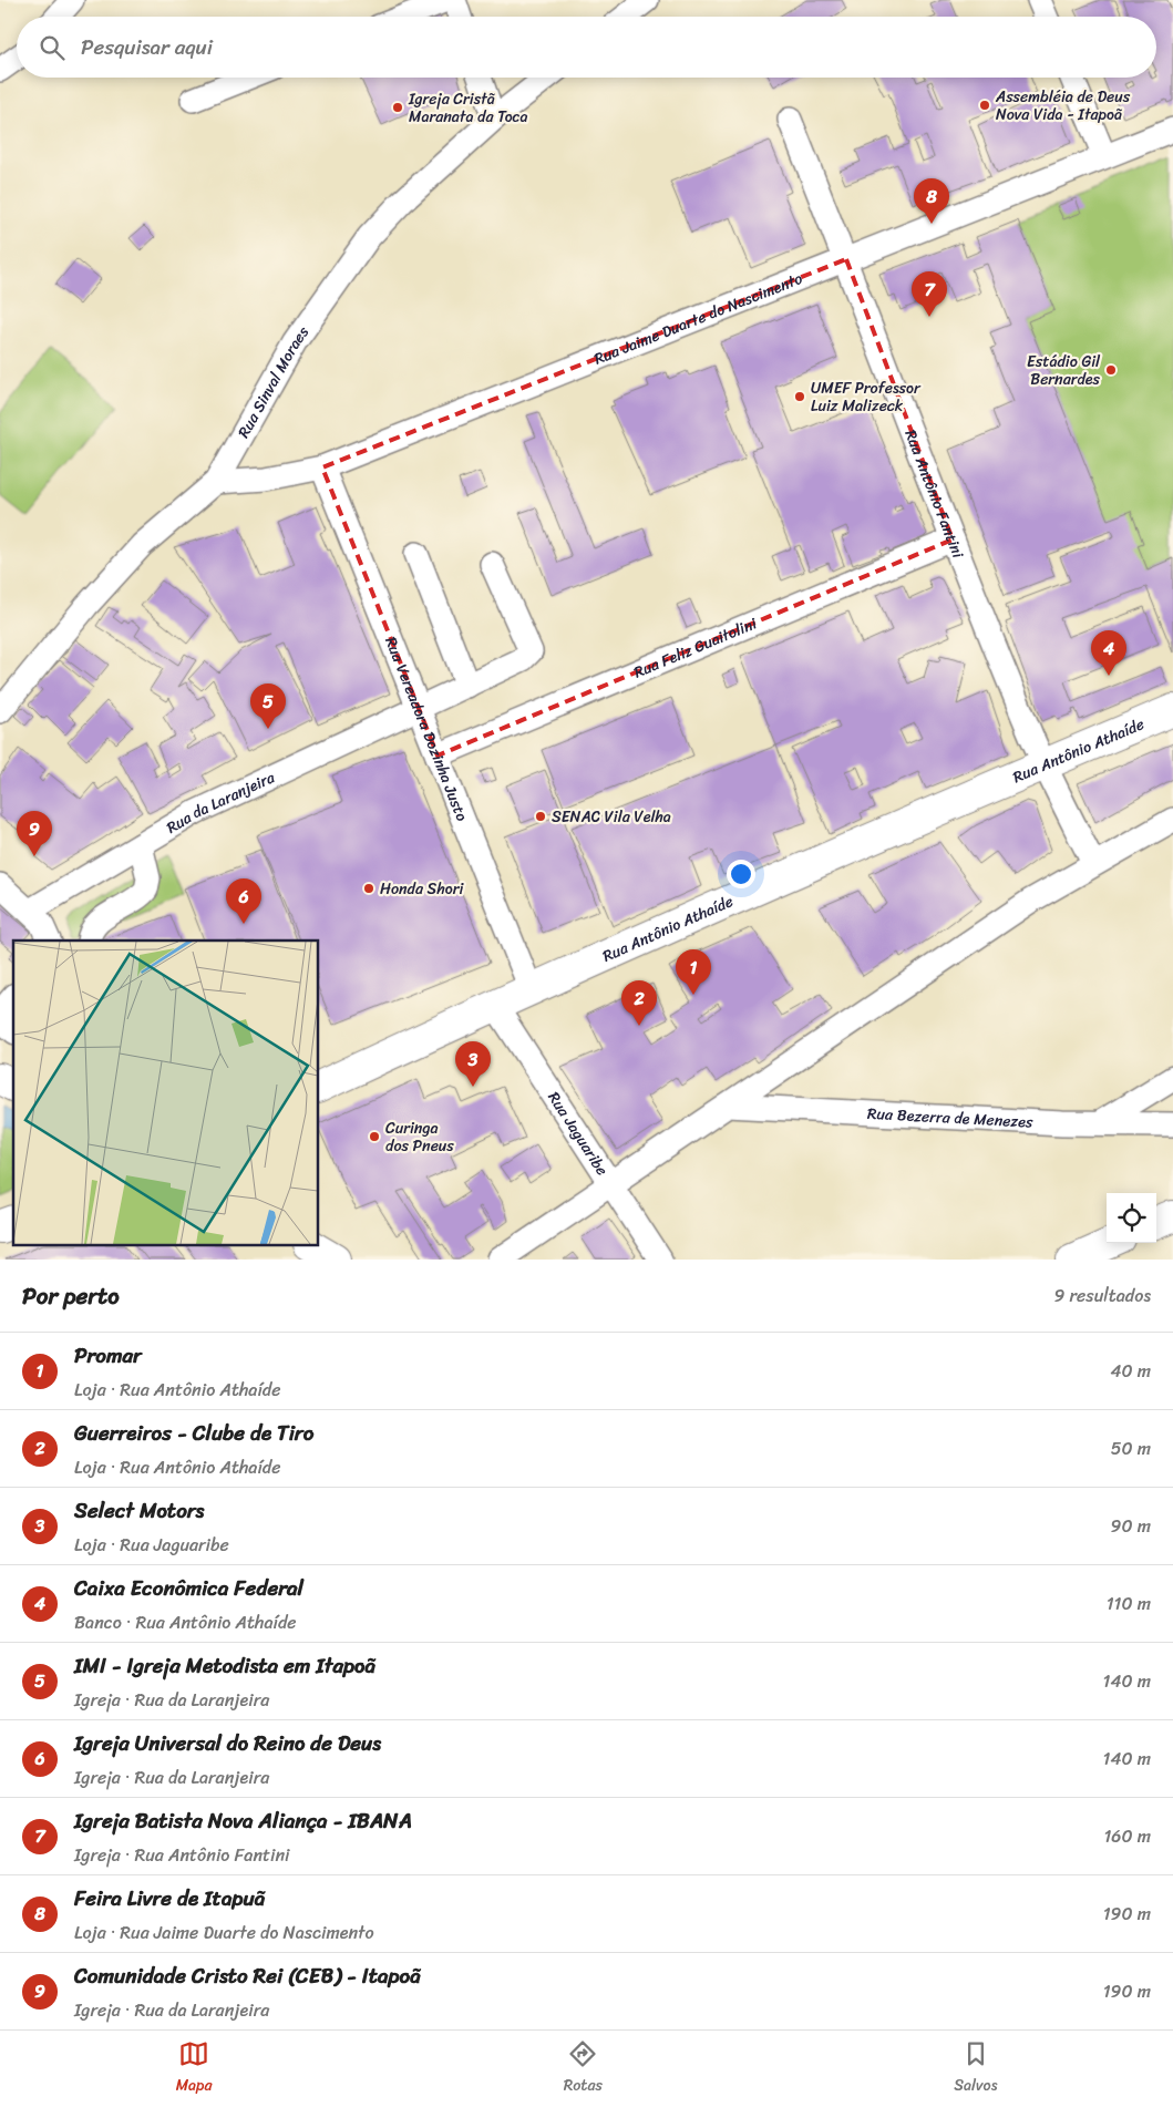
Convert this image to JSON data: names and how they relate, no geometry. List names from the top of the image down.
{
  "streets": {
    "main road": ["Rua Antônio Athaíde"],
    "street": [
      "Rua Jaime Duarte do Nascimento",
      "Rua Sinval Moraes",
      "Rua Antônio Fantini",
      "Rua Feliz Guaitolini",
      "Rua Vereadora Dozinha Justo",
      "Rua da Laranjeira",
      "Rua Bezerra de Menezes",
      "Rua Jaguaribe"
    ]
  },
  "crossings": [
    ["Rua Jaime Duarte do Nascimento", "Rua Sinval Moraes"],
    ["Rua Jaime Duarte do Nascimento", "Rua Antônio Fantini"],
    ["Rua Jaime Duarte do Nascimento", "Rua Vereadora Dozinha Justo"],
    ["Rua Antônio Fantini", "Rua Feliz Guaitolini"],
    ["Rua Antônio Fantini", "Rua Antônio Athaíde"],
    ["Rua Feliz Guaitolini", "Rua Vereadora Dozinha Justo"],
    ["Rua Vereadora Dozinha Justo", "Rua Antônio Athaíde"],
    ["Rua Vereadora Dozinha Justo", "Rua da Laranjeira"],
    ["Rua Antônio Athaíde", "Rua Jaguaribe"]
  ],
  "places": [
    "Assembléia de Deus Nova Vida - Itapoã",
    "Igreja Cristã Maranata da Toca",
    "Estádio Gil Bernardes",
    "UMEF Professor Luiz Malizeck",
    "SENAC Vila Velha",
    "Honda Shori",
    "Curinga dos Pneus"
  ],
  "page": {
    "search": "Pesquisar aqui",
    "pins": [
      "8",
      "7",
      "4",
      "5",
      "9",
      "6",
      "1",
      "2",
      "3"
    ],
    "heading": ["Por perto", "9 resultados"],
    "list": [
      {
        "mark": "1",
        "name": "Promar",
        "note": "Loja · Rua Antônio Athaíde",
        "value": "40 m"
      },
      {
        "mark": "2",
        "name": "Guerreiros - Clube de Tiro",
        "note": "Loja · Rua Antônio Athaíde",
        "value": "50 m"
      },
      {
        "mark": "3",
        "name": "Select Motors",
        "note": "Loja · Rua Jaguaribe",
        "value": "90 m"
      },
      {
        "mark": "4",
        "name": "Caixa Econômica Federal",
        "note": "Banco · Rua Antônio Athaíde",
        "value": "110 m"
      },
      {
        "mark": "5",
        "name": "IMI - Igreja Metodista em Itapoã",
        "note": "Igreja · Rua da Laranjeira",
        "value": "140 m"
      },
      {
        "mark": "6",
        "name": "Igreja Universal do Reino de Deus",
        "note": "Igreja · Rua da Laranjeira",
        "value": "140 m"
      },
      {
        "mark": "7",
        "name": "Igreja Batista Nova Aliança - IBANA",
        "note": "Igreja · Rua Antônio Fantini",
        "value": "160 m"
      },
      {
        "mark": "8",
        "name": "Feira Livre de Itapuã",
        "note": "Loja · Rua Jaime Duarte do Nascimento",
        "value": "190 m"
      },
      {
        "mark": "9",
        "name": "Comunidade Cristo Rei (CEB) - Itapoã",
        "note": "Igreja · Rua da Laranjeira",
        "value": "190 m"
      }
    ],
    "nav": ["Mapa", "Rotas", "Salvos"]
  }
}
